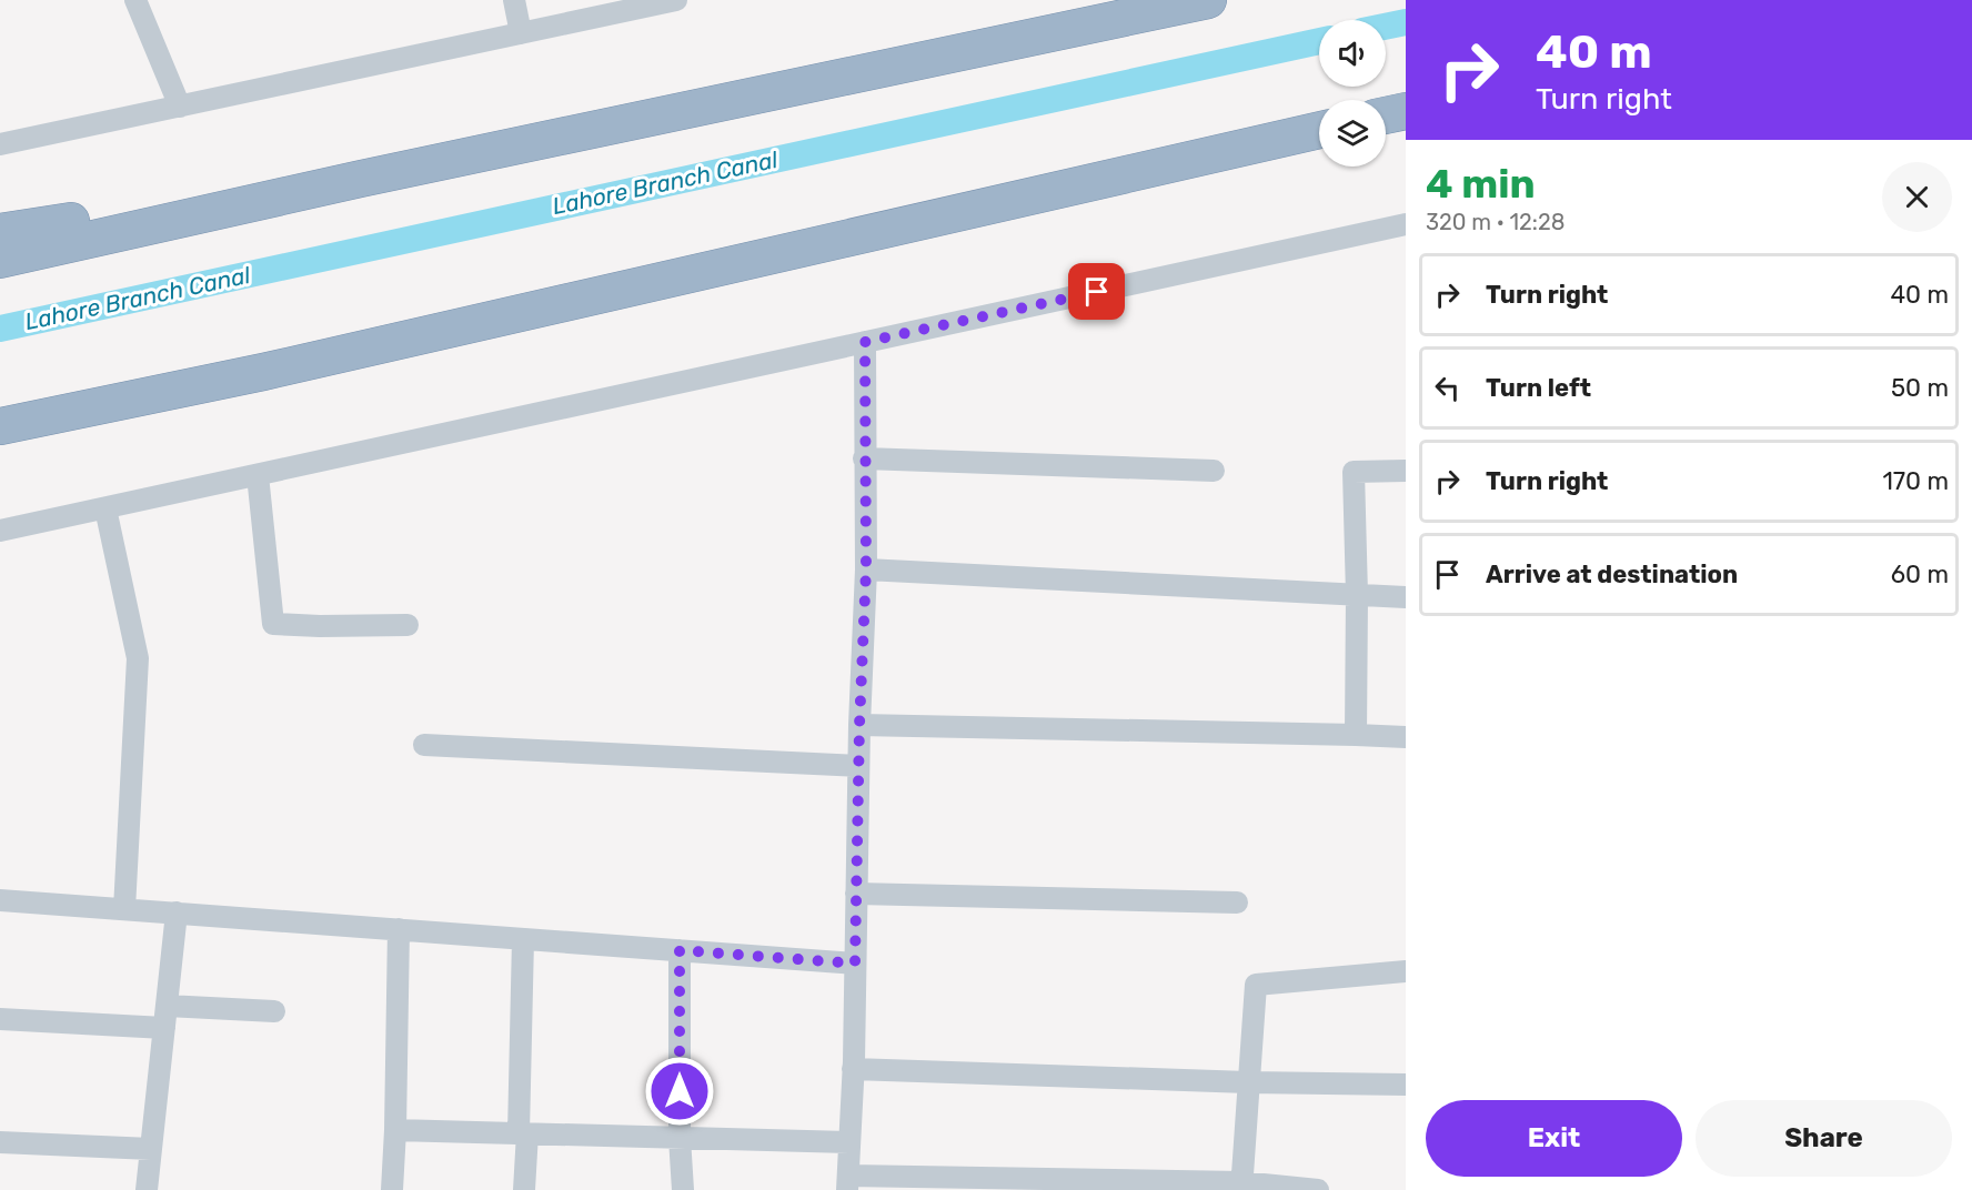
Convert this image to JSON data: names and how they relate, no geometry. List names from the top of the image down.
{
  "water": ["Lahore Branch Canal"],
  "page": {
    "turn": ["40 m", "Turn right"],
    "heading": ["4 min", "320 m · 12:28"],
    "list": [
      {
        "name": "Turn right",
        "value": "40 m"
      },
      {
        "name": "Turn left",
        "value": "50 m"
      },
      {
        "name": "Turn right",
        "value": "170 m"
      },
      {
        "name": "Arrive at destination",
        "value": "60 m"
      }
    ],
    "buttons": ["Exit", "Share"]
  }
}
